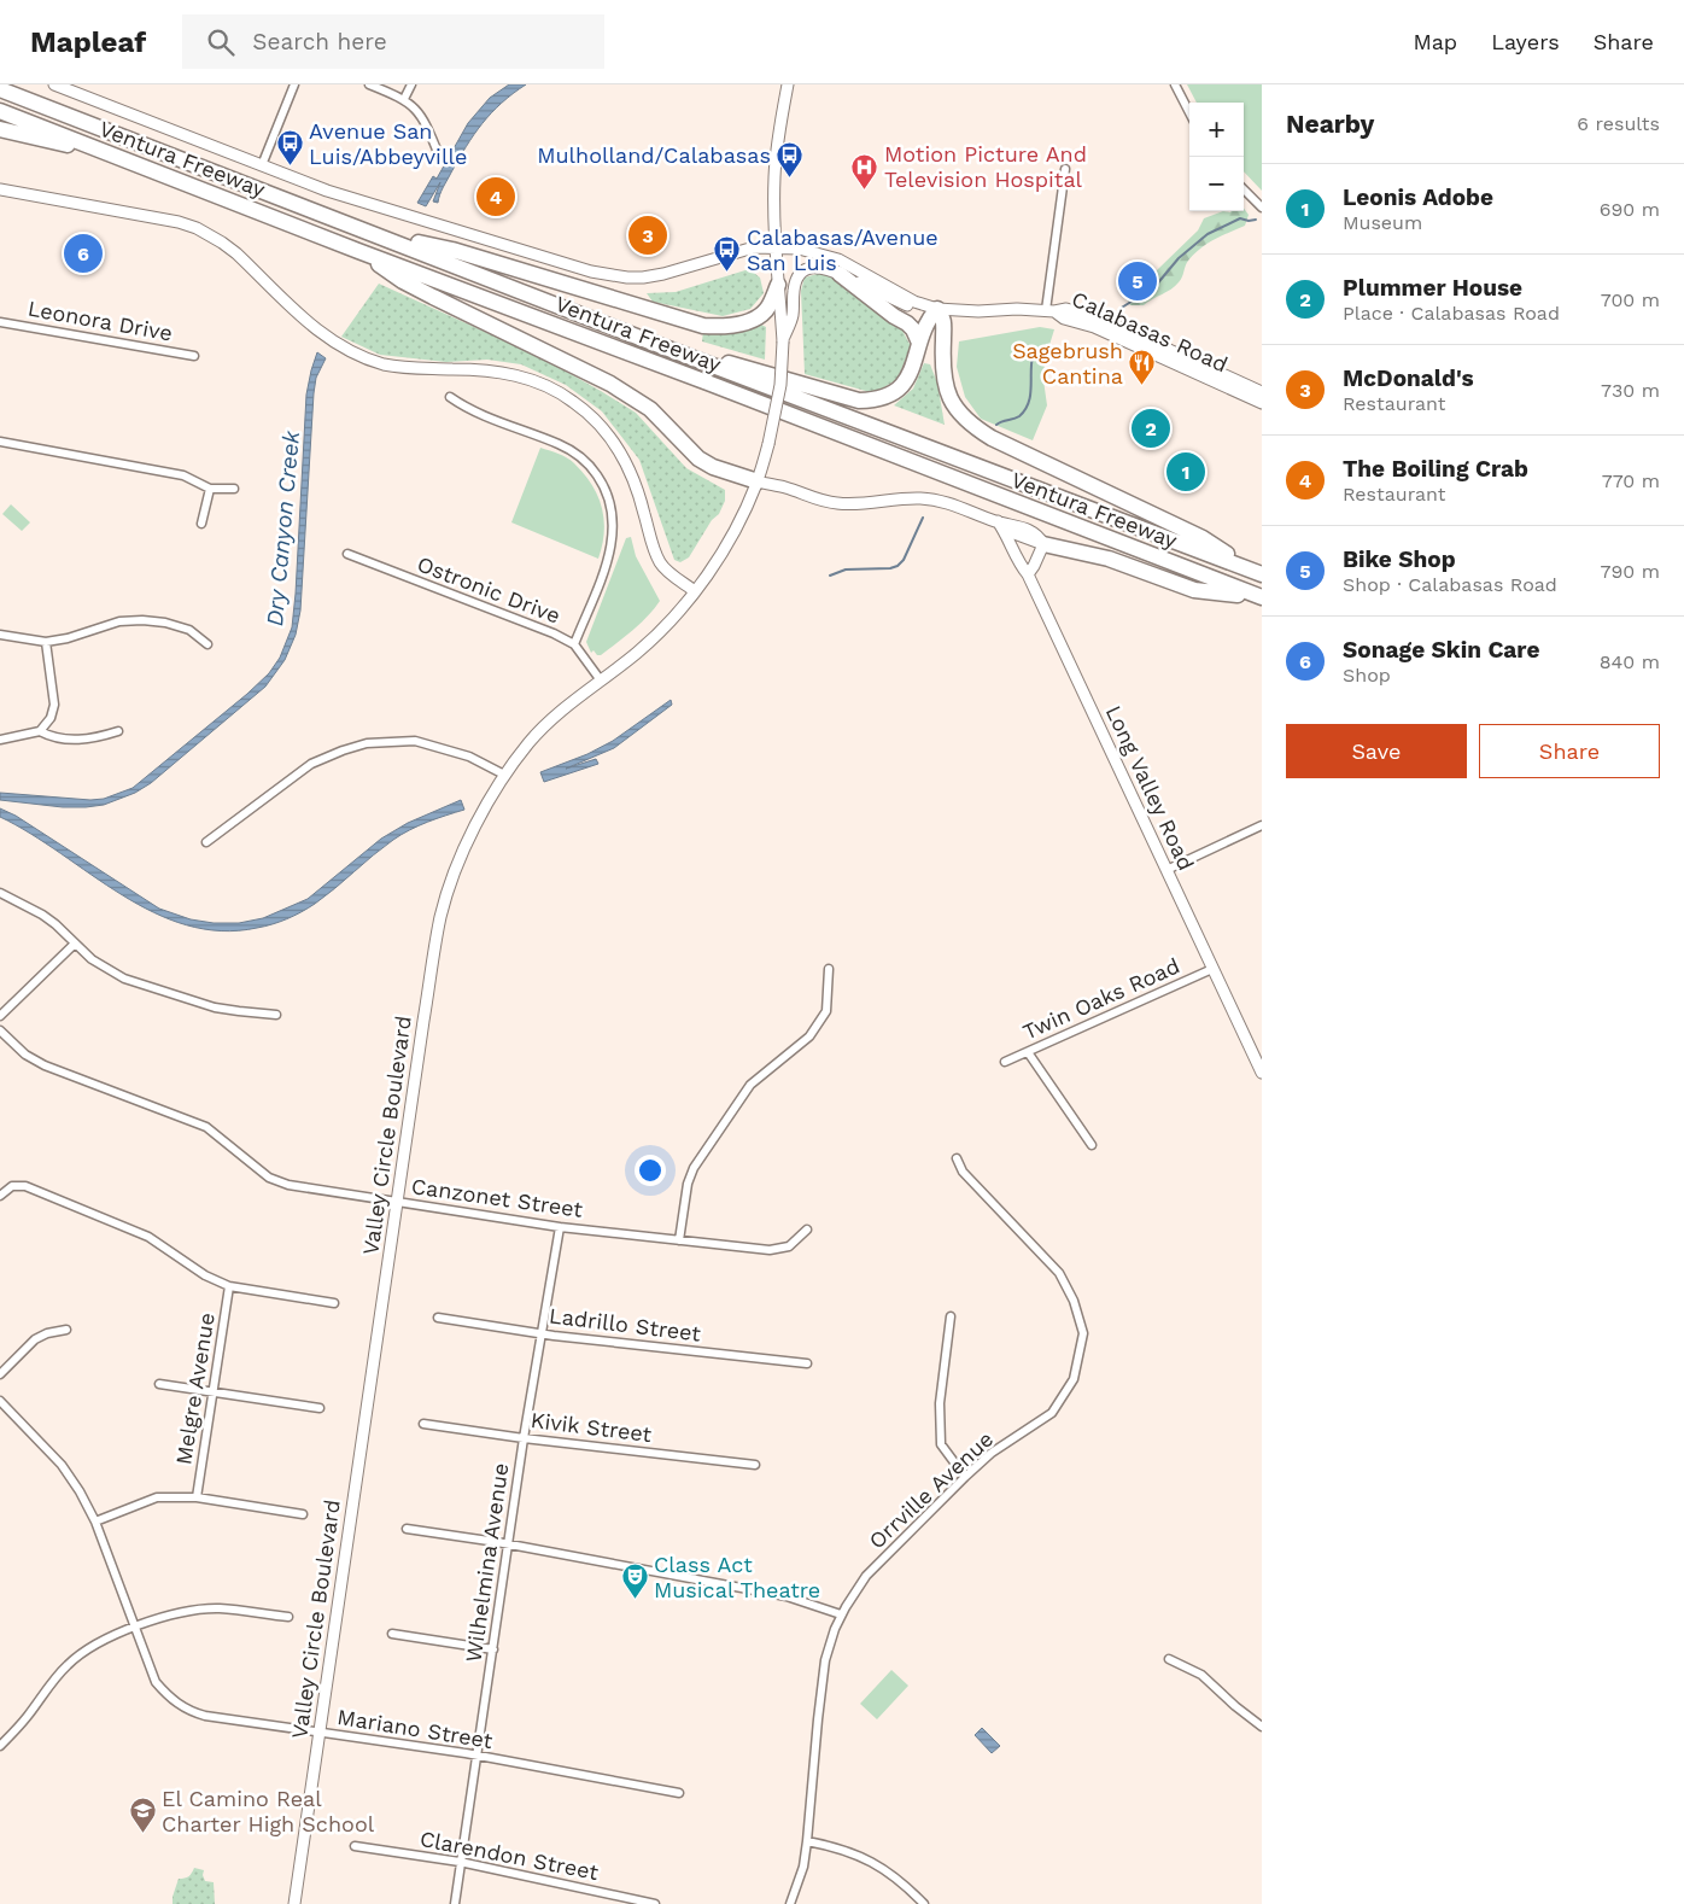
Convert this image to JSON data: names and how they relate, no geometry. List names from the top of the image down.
{
  "streets": {
    "highway": ["Ventura Freeway"],
    "main road": ["Calabasas Road", "Long Valley Road", "Valley Circle Boulevard"],
    "street": [
      "Leonora Drive",
      "Ostronic Drive",
      "Twin Oaks Road",
      "Canzonet Street",
      "Ladrillo Street",
      "Melgre Avenue",
      "Kivik Street",
      "Orrville Avenue",
      "Wilhelmina Avenue",
      "Mariano Street",
      "Clarendon Street"
    ]
  },
  "crossings": [
    ["Ostronic Drive", "Valley Circle Boulevard"],
    ["Long Valley Road", "Twin Oaks Road"],
    ["Valley Circle Boulevard", "Canzonet Street"],
    ["Valley Circle Boulevard", "Mariano Street"],
    ["Canzonet Street", "Wilhelmina Avenue"],
    ["Ladrillo Street", "Wilhelmina Avenue"],
    ["Kivik Street", "Wilhelmina Avenue"],
    ["Wilhelmina Avenue", "Mariano Street"],
    ["Wilhelmina Avenue", "Clarendon Street"]
  ],
  "water": ["Dry Canyon Creek"],
  "places": {
    "bus stop": ["Avenue San Luis/Abbeyville", "Mulholland/Calabasas", "Calabasas/Avenue San Luis"],
    "hospital": ["Motion Picture And Television Hospital"],
    "restaurant": ["Sagebrush Cantina"],
    "theatre": ["Class Act Musical Theatre"],
    "school or university": ["El Camino Real Charter High School"]
  },
  "page": {
    "header": "Mapleaf",
    "search": "Search here",
    "nav": ["Map", "Layers", "Share"],
    "heading": ["Nearby", "6 results"],
    "map_buttons": ["+", "−"],
    "list": [
      {
        "mark": "1",
        "name": "Leonis Adobe",
        "note": "Museum",
        "value": "690 m"
      },
      {
        "mark": "2",
        "name": "Plummer House",
        "note": "Place · Calabasas Road",
        "value": "700 m"
      },
      {
        "mark": "3",
        "name": "McDonald's",
        "note": "Restaurant",
        "value": "730 m"
      },
      {
        "mark": "4",
        "name": "The Boiling Crab",
        "note": "Restaurant",
        "value": "770 m"
      },
      {
        "mark": "5",
        "name": "Bike Shop",
        "note": "Shop · Calabasas Road",
        "value": "790 m"
      },
      {
        "mark": "6",
        "name": "Sonage Skin Care",
        "note": "Shop",
        "value": "840 m"
      }
    ],
    "pins": [
      "4",
      "3",
      "6",
      "5",
      "2",
      "1"
    ],
    "buttons": ["Save", "Share"]
  }
}
